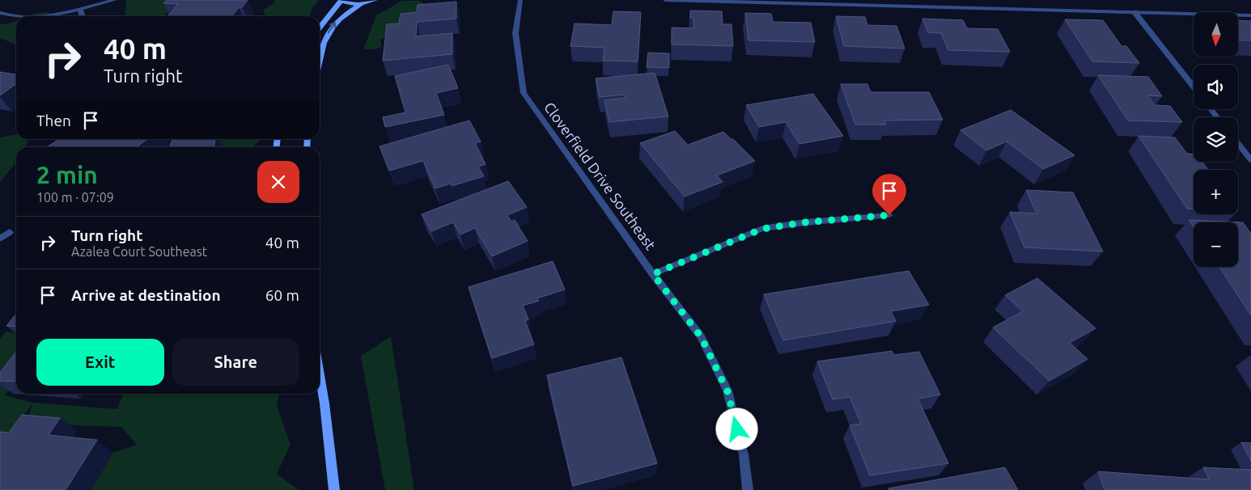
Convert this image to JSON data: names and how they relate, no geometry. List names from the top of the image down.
{
  "streets": {
    "street": ["Cloverfield Drive Southeast"]
  },
  "north": "bottom",
  "page": {
    "map_buttons": ["+", "−"],
    "turn": ["40 m", "Turn right"],
    "then": "Then",
    "heading": ["2 min", "100 m · 07:09"],
    "list": [
      {
        "name": "Turn right",
        "note": "Azalea Court Southeast",
        "value": "40 m"
      },
      {
        "name": "Arrive at destination",
        "value": "60 m"
      }
    ],
    "buttons": ["Exit", "Share"]
  }
}
